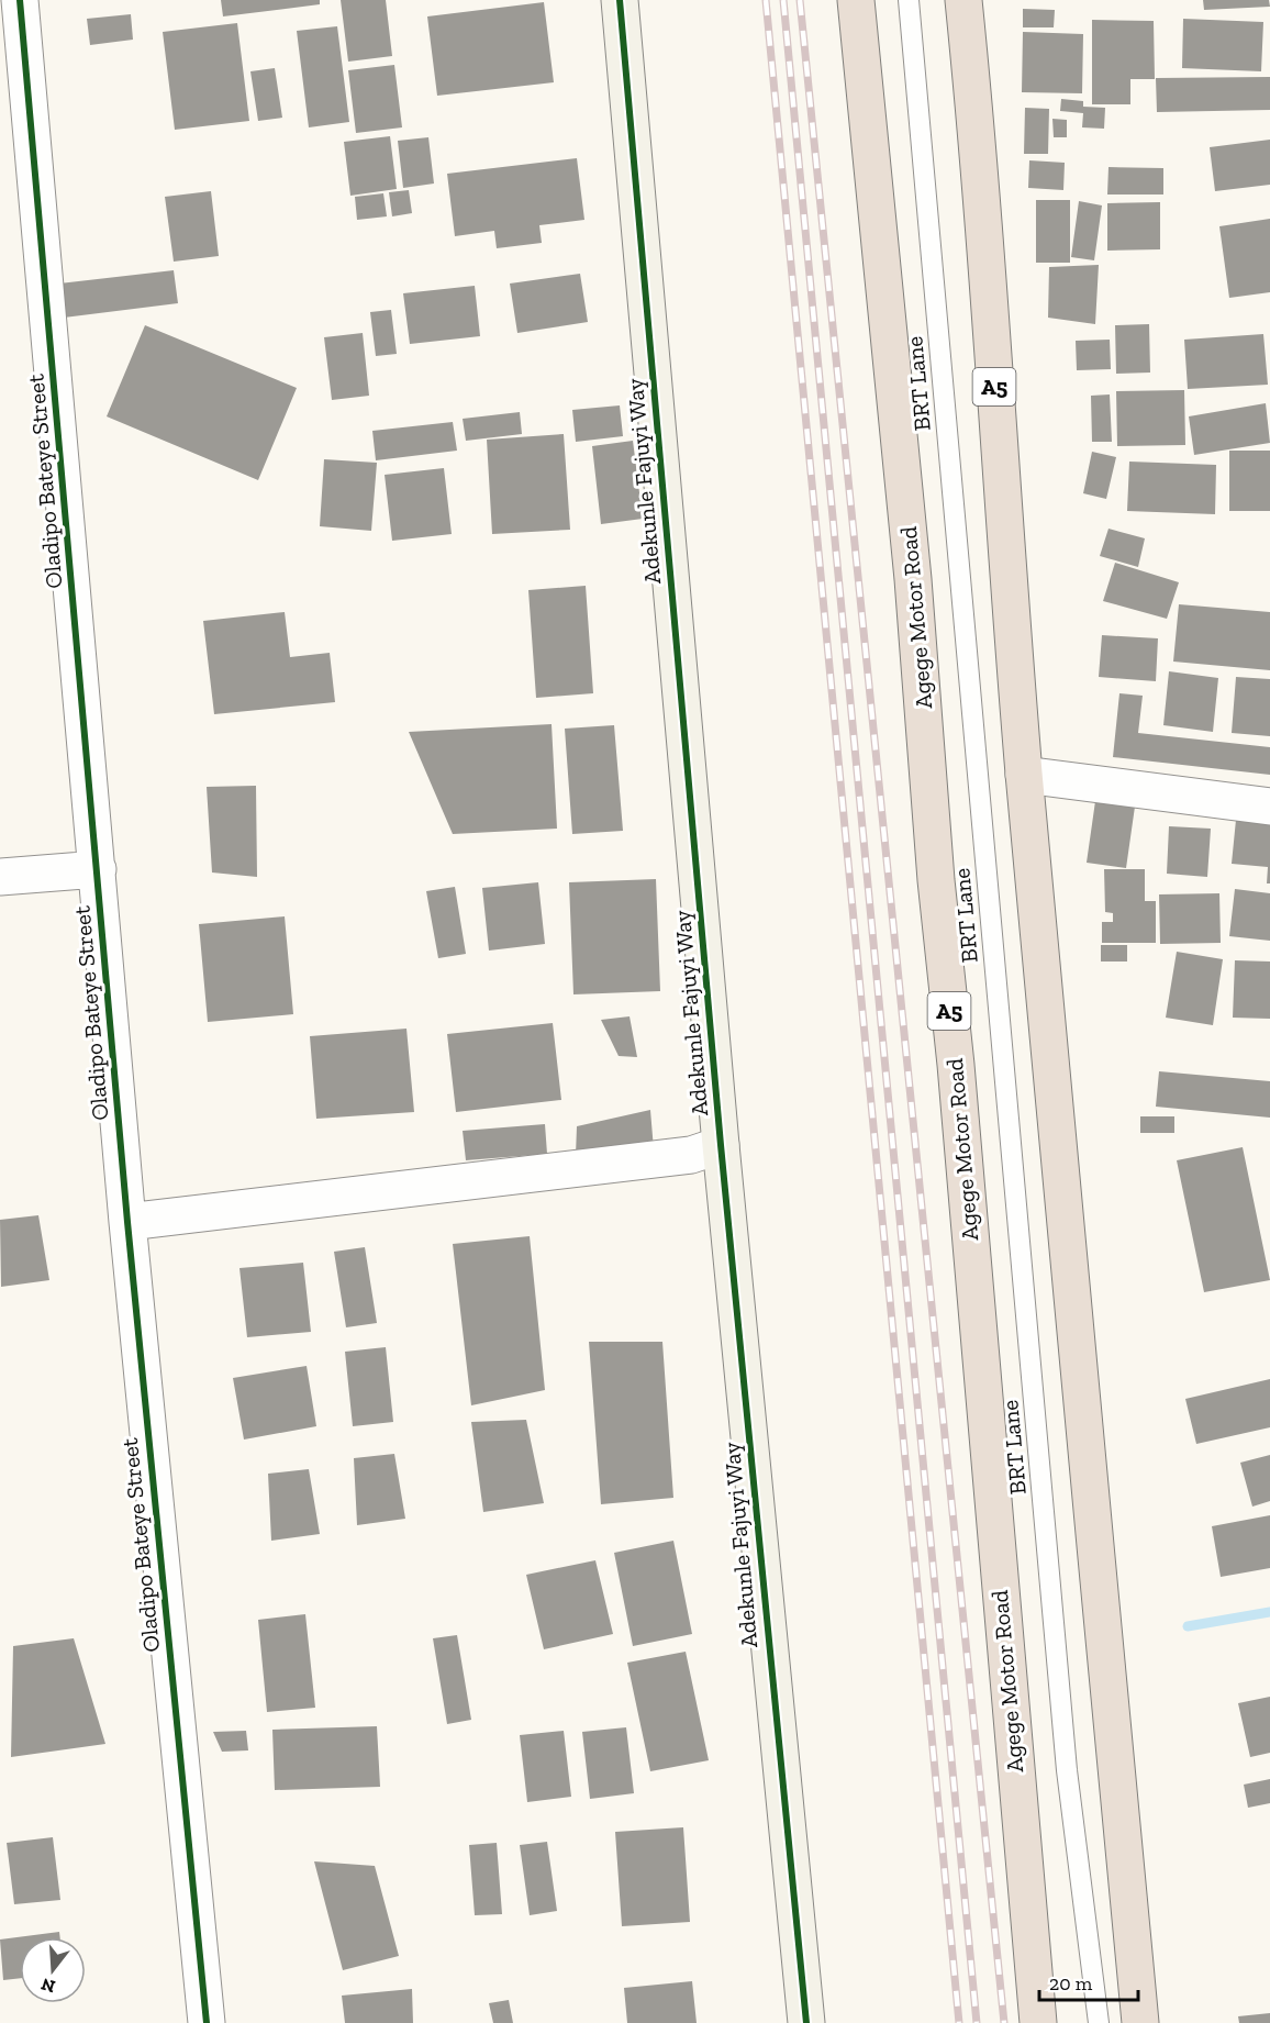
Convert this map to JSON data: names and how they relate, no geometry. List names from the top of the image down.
{
  "streets": {
    "highway": ["A5", "Agege Motor Road"],
    "street": ["Oladipo Bateye Street", "Adekunle Fajuyi Way"],
    "lane": ["BRT Lane"]
  },
  "scale_bar": "20 m",
  "north": "bottom"
}
